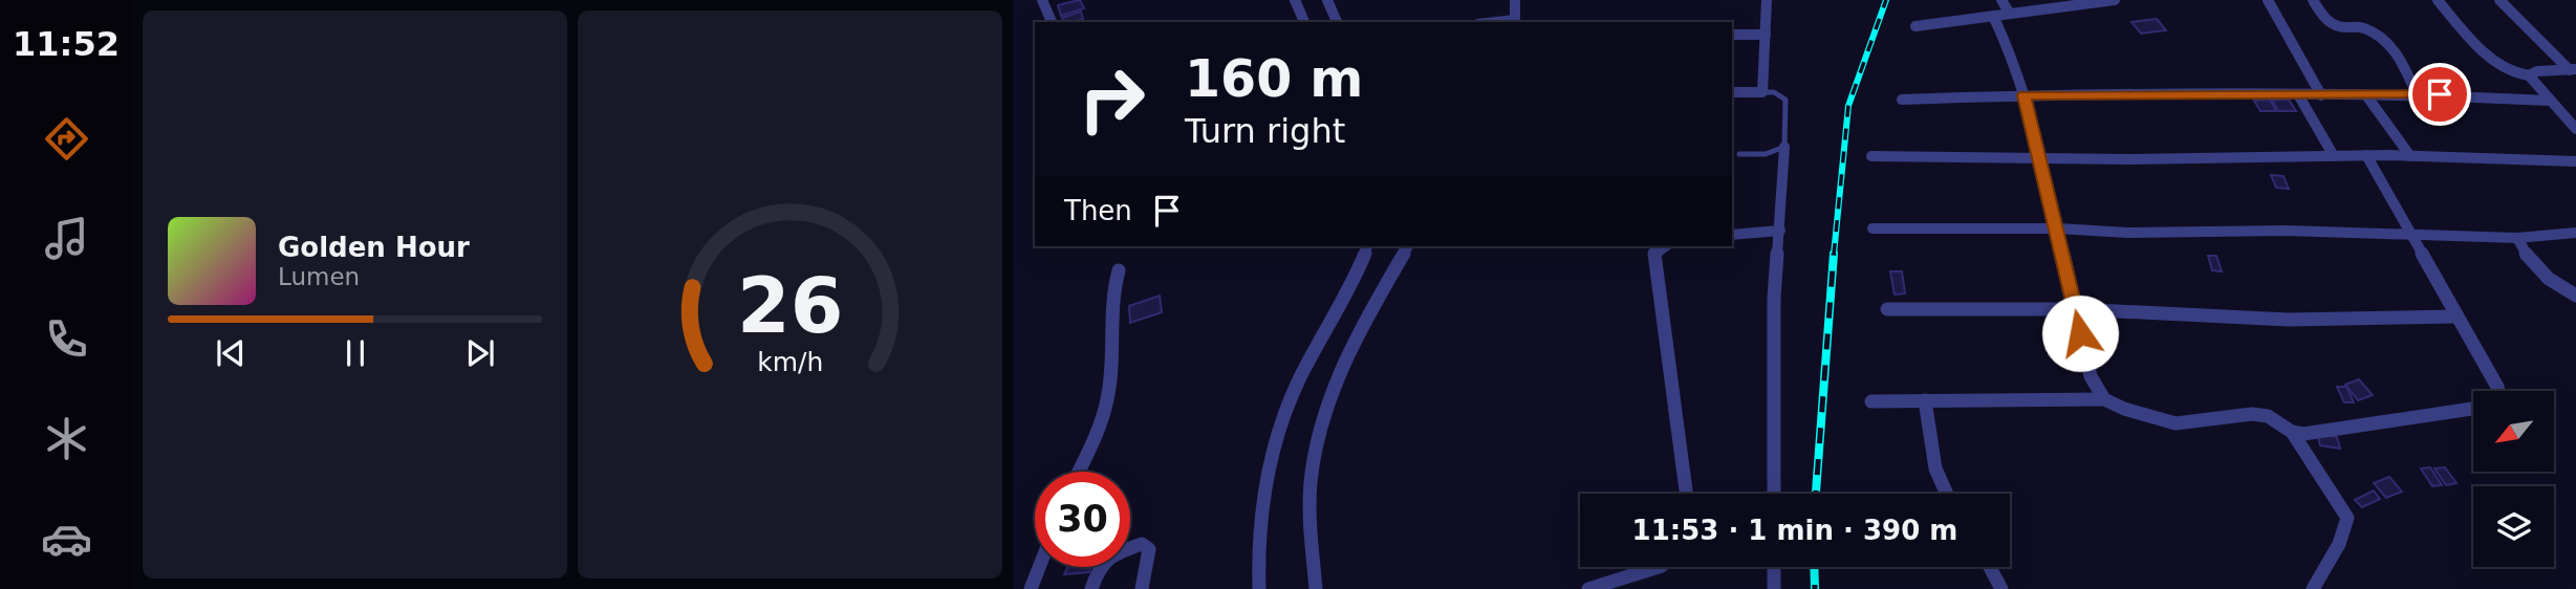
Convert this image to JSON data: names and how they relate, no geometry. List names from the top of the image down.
{
  "north": "bottom left",
  "page": {
    "tabs": "11:52",
    "turn": ["160 m", "Turn right"],
    "then": "Then",
    "song": ["Golden Hour", "Lumen"],
    "limit": "30",
    "trip": "11:53 · 1 min · 390 m",
    "gauge": ["26", "km/h"]
  }
}
